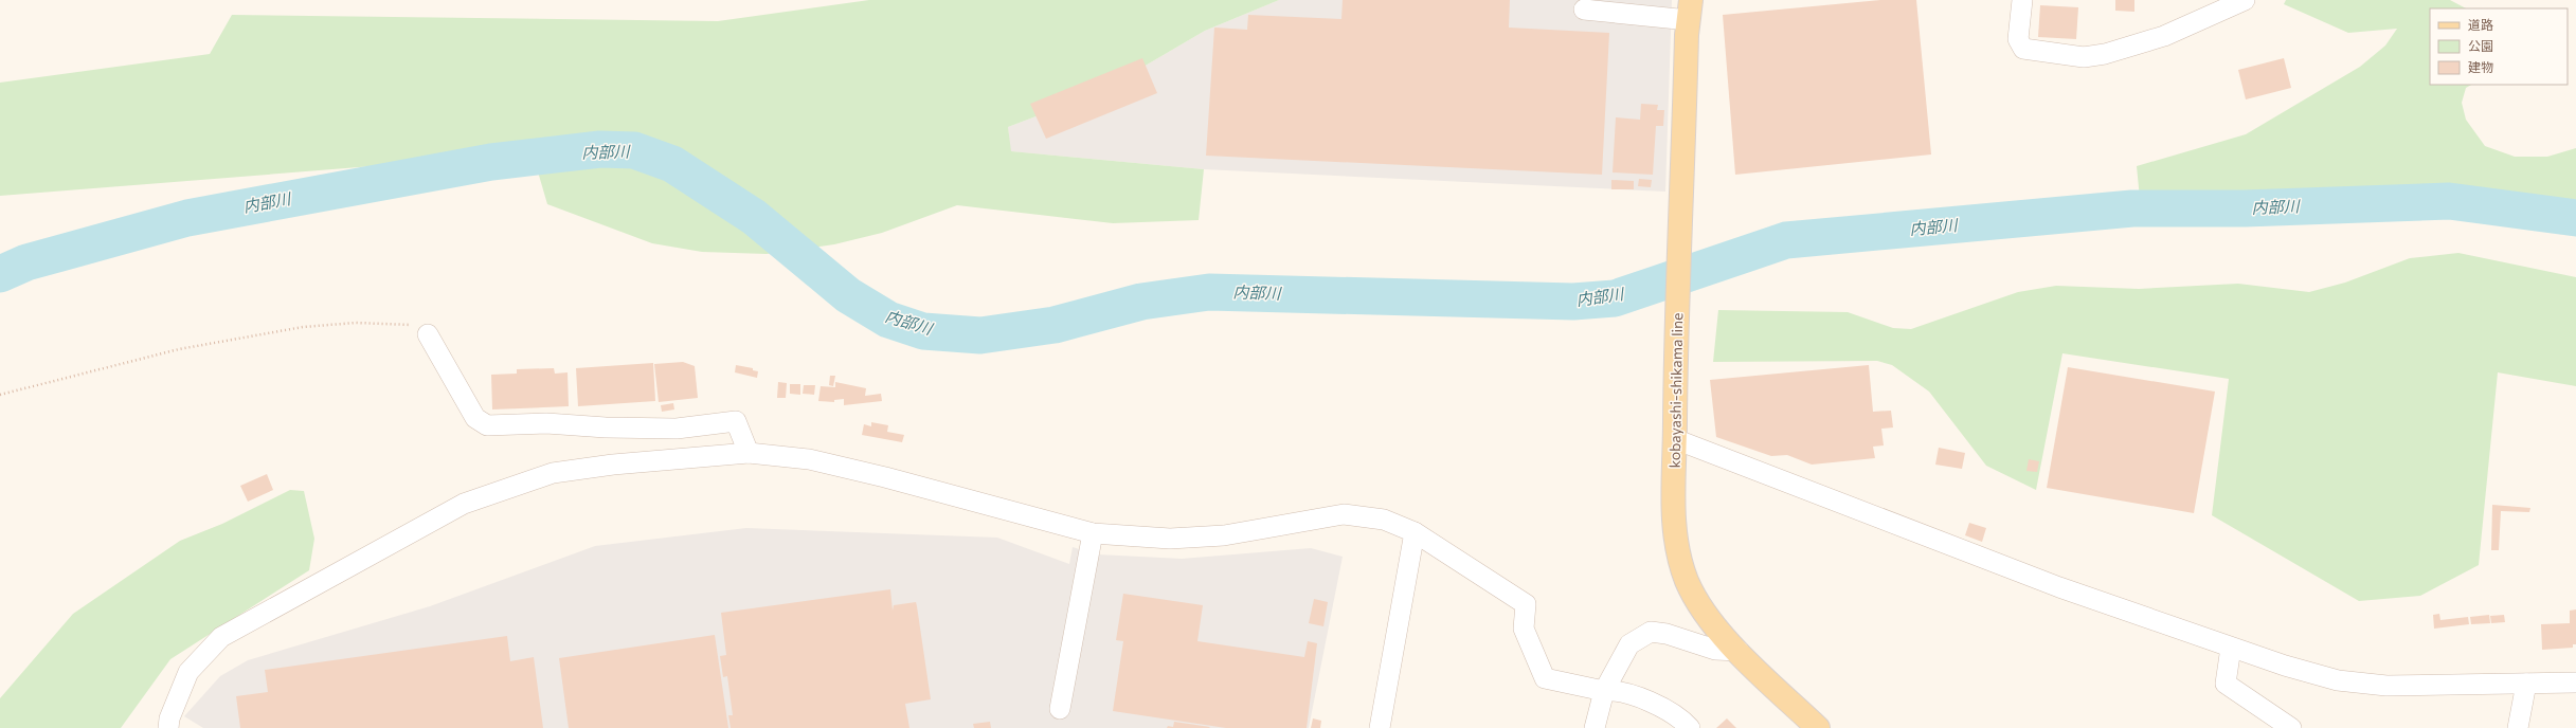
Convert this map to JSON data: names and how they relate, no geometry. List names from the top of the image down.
{
  "streets": {
    "main road": ["kobayashi-shikama line"]
  },
  "water": ["内部川"],
  "legend": ["道路", "公園", "建物"]
}
